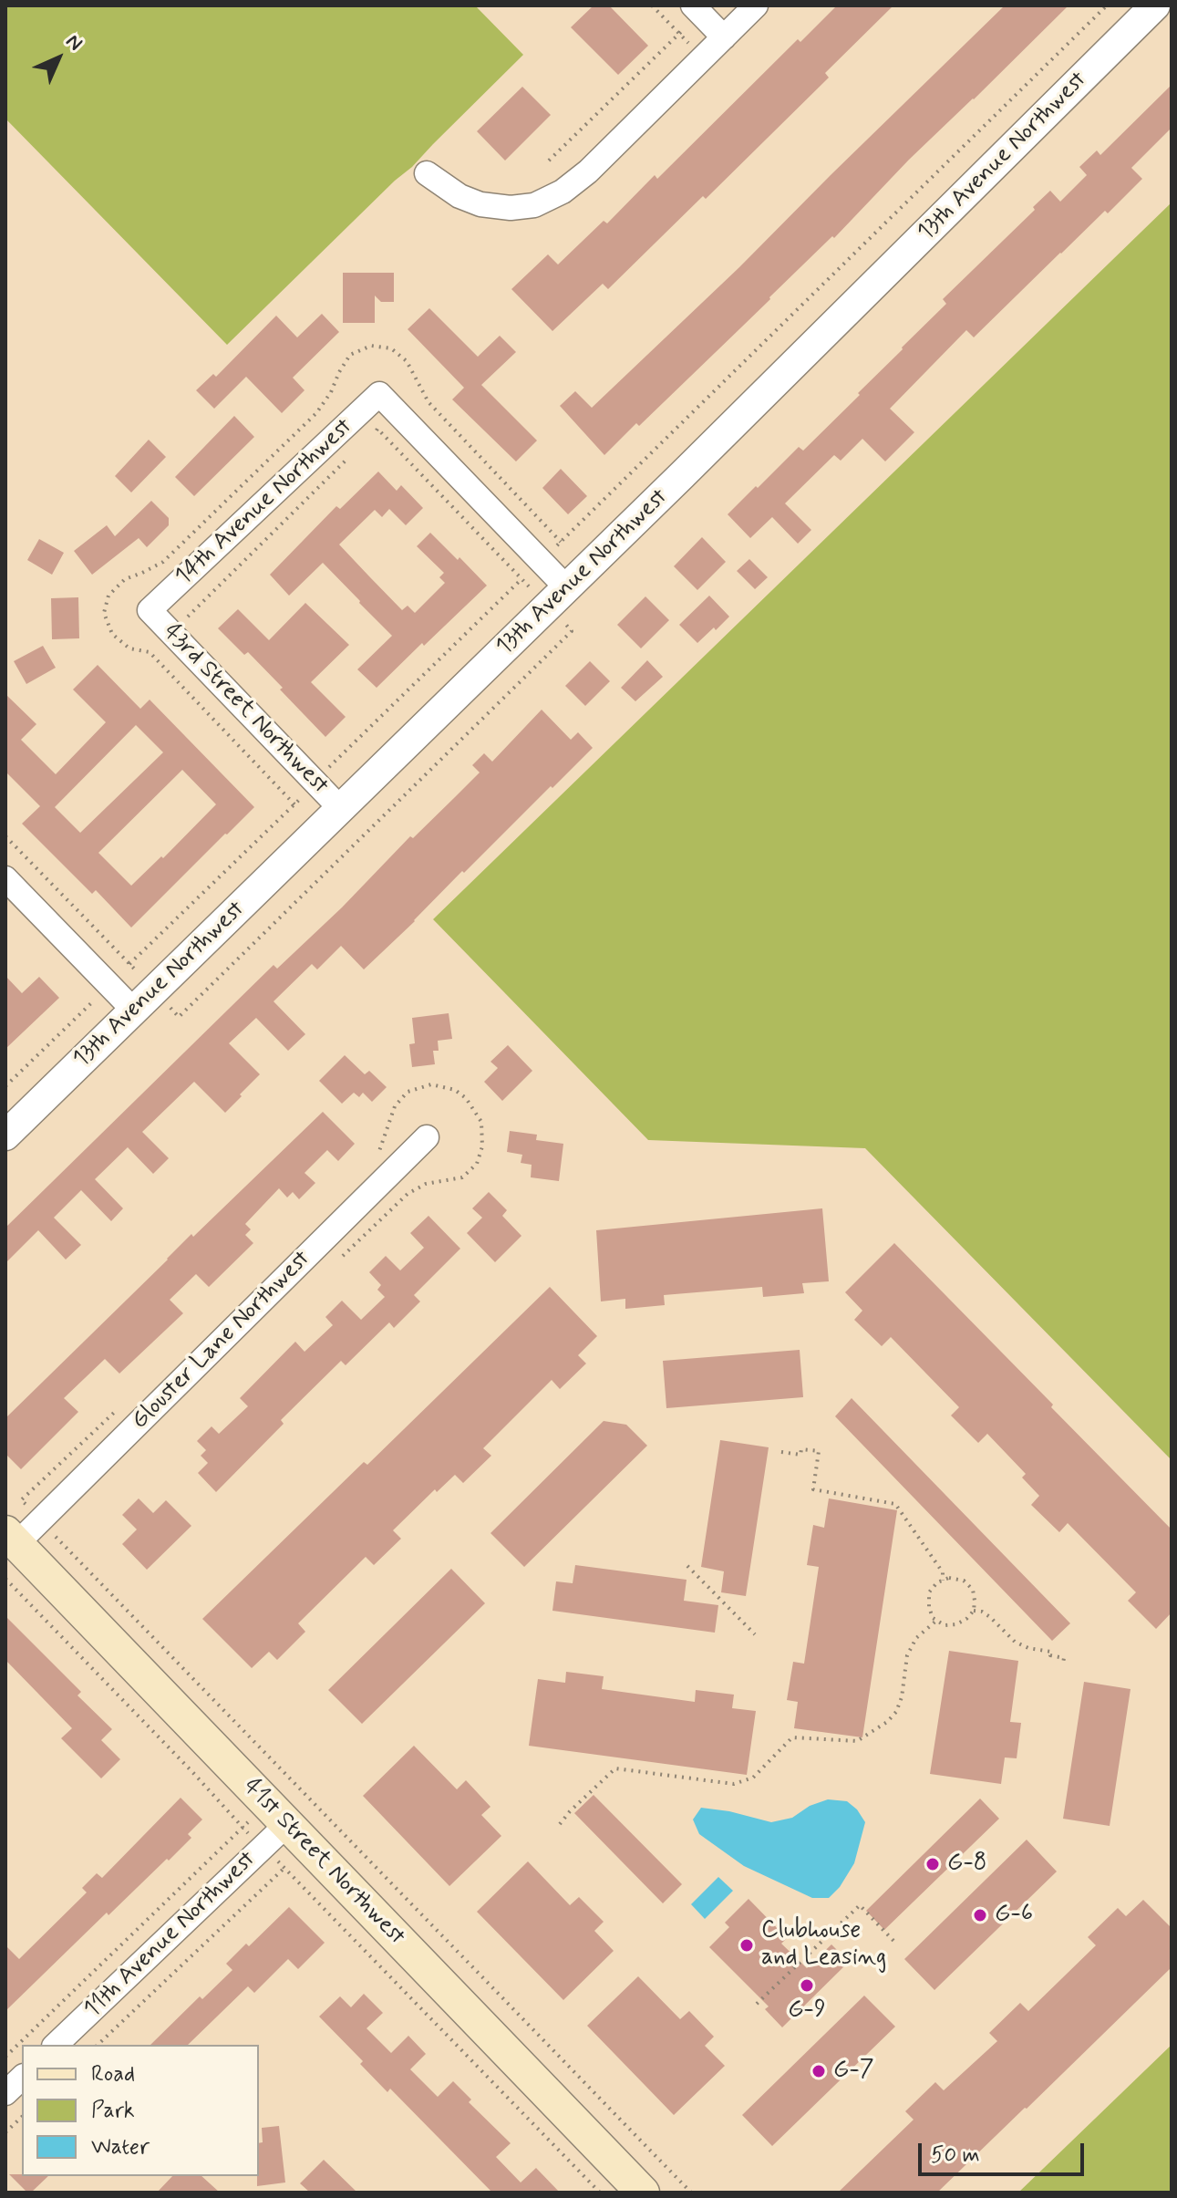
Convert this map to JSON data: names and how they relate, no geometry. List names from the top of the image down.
{
  "streets": {
    "main road": ["41st Street Northwest"],
    "street": [
      "13th Avenue Northwest",
      "14th Avenue Northwest",
      "43rd Street Northwest",
      "Glouster Lane Northwest",
      "11th Avenue Northwest"
    ]
  },
  "crossings": [
    ["13th Avenue Northwest", "14th Avenue Northwest"],
    ["13th Avenue Northwest", "43rd Street Northwest"],
    ["14th Avenue Northwest", "43rd Street Northwest"],
    ["Glouster Lane Northwest", "41st Street Northwest"],
    ["41st Street Northwest", "11th Avenue Northwest"]
  ],
  "places": [
    "G-8",
    "G-6",
    "Clubhouse and Leasing",
    "G-9",
    "G-7"
  ],
  "legend": ["Road", "Park", "Water"],
  "scale_bar": "50 m",
  "north": "top right"
}
